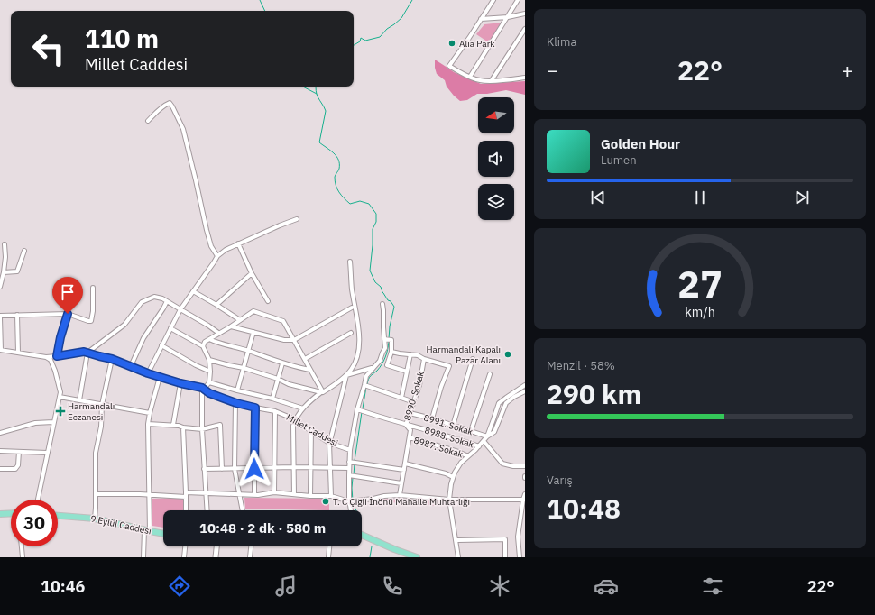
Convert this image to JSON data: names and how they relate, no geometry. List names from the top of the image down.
{
  "streets": {
    "main road": ["9 Eylül Caddesi"],
    "street": [
      "8990. Sokak",
      "8991. Sokak",
      "Millet Caddesi",
      "8988. Sokak",
      "8987. Sokak"
    ]
  },
  "crossings": [
    ["8990. Sokak", "8991. Sokak"],
    ["8990. Sokak", "8988. Sokak"],
    ["8990. Sokak", "8987. Sokak"]
  ],
  "places": {
    "other": ["Alia Park", "Harmandalı Kapalı Pazar Alanı", "T. C Çiğli İnönü Mahalle Muhtarlığı"],
    "health": ["Harmandalı Eczanesi"]
  },
  "north": "left",
  "page": {
    "tile": [
      "Klima",
      ["Menzil · 58%", "290 km"],
      ["Varış", "10:48"]
    ],
    "turn": ["110 m", "Millet Caddesi"],
    "heat": ["−", "22°", "+"],
    "song": ["Golden Hour", "Lumen"],
    "limit": "30",
    "trip": "10:48 · 2 dk · 580 m",
    "tabs": ["10:46", "22°"],
    "gauge": ["27", "km/h"]
  }
}
